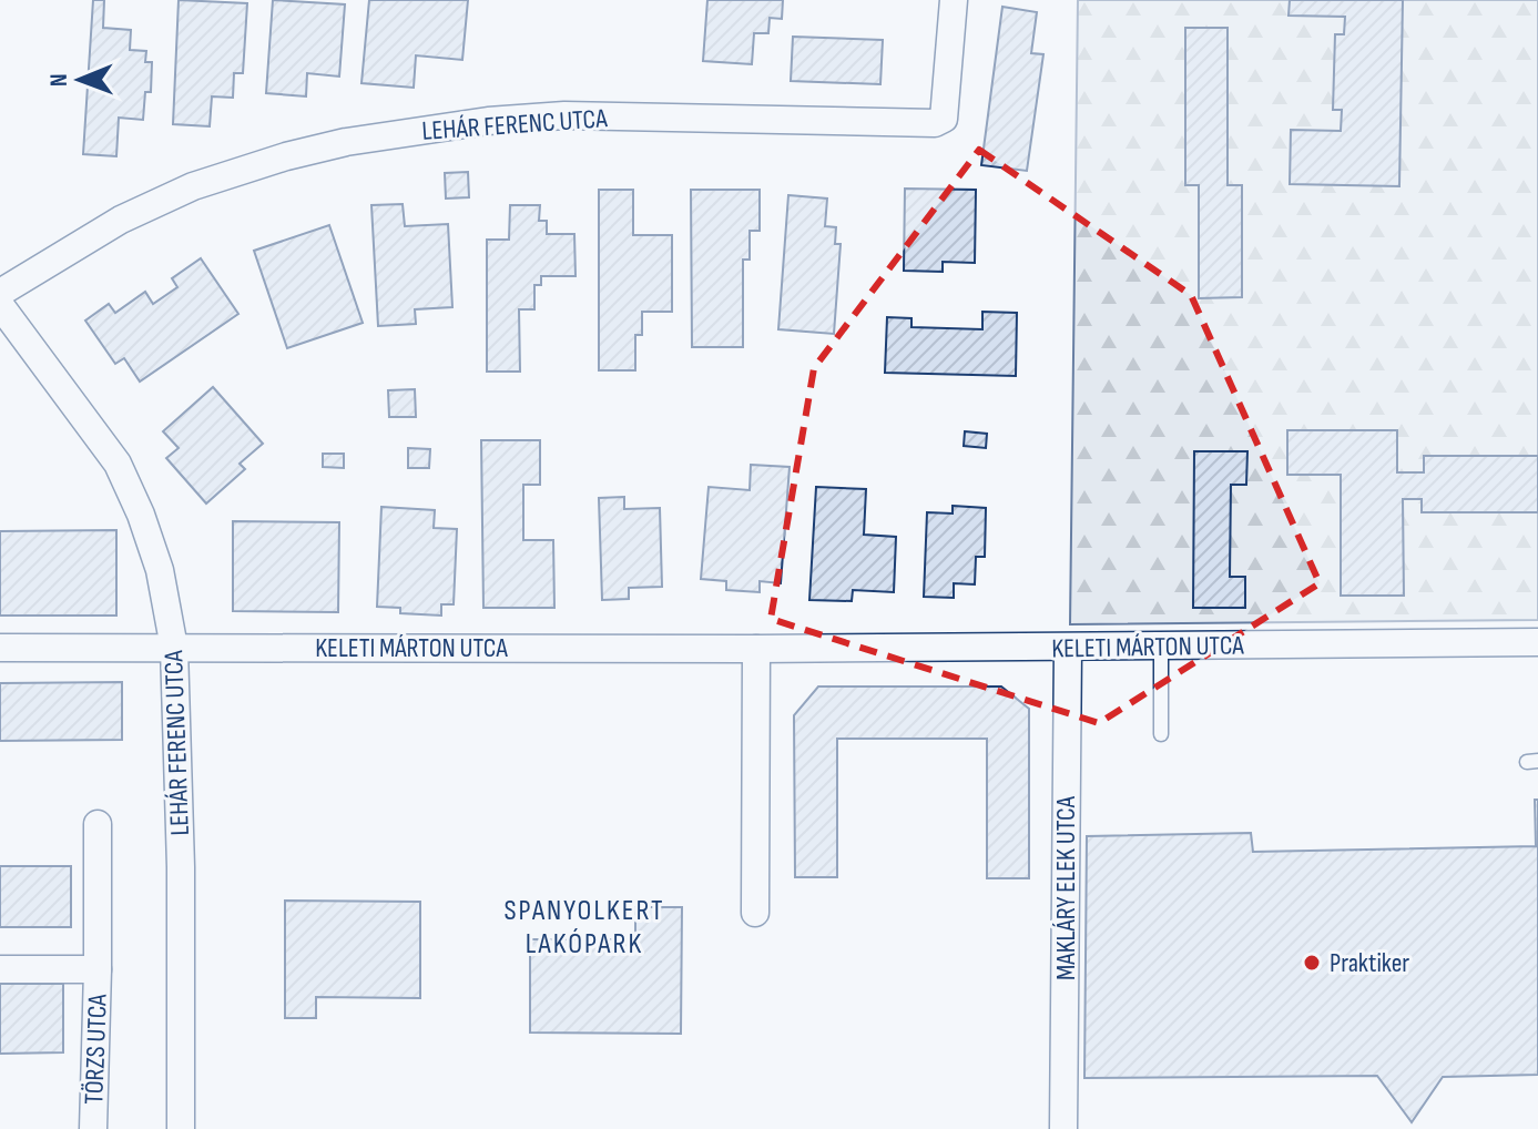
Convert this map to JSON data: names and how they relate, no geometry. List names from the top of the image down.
{
  "streets": {
    "street": [
      "LEHÁR FERENC UTCA",
      "KELETI MÁRTON UTCA",
      "MAKLÁRY ELEK UTCA",
      "TÖRZS UTCA"
    ]
  },
  "crossings": [
    ["LEHÁR FERENC UTCA", "KELETI MÁRTON UTCA"],
    ["KELETI MÁRTON UTCA", "MAKLÁRY ELEK UTCA"]
  ],
  "districts": ["SPANYOLKERT LAKÓPARK"],
  "places": ["Praktiker"],
  "north": "left"
}
